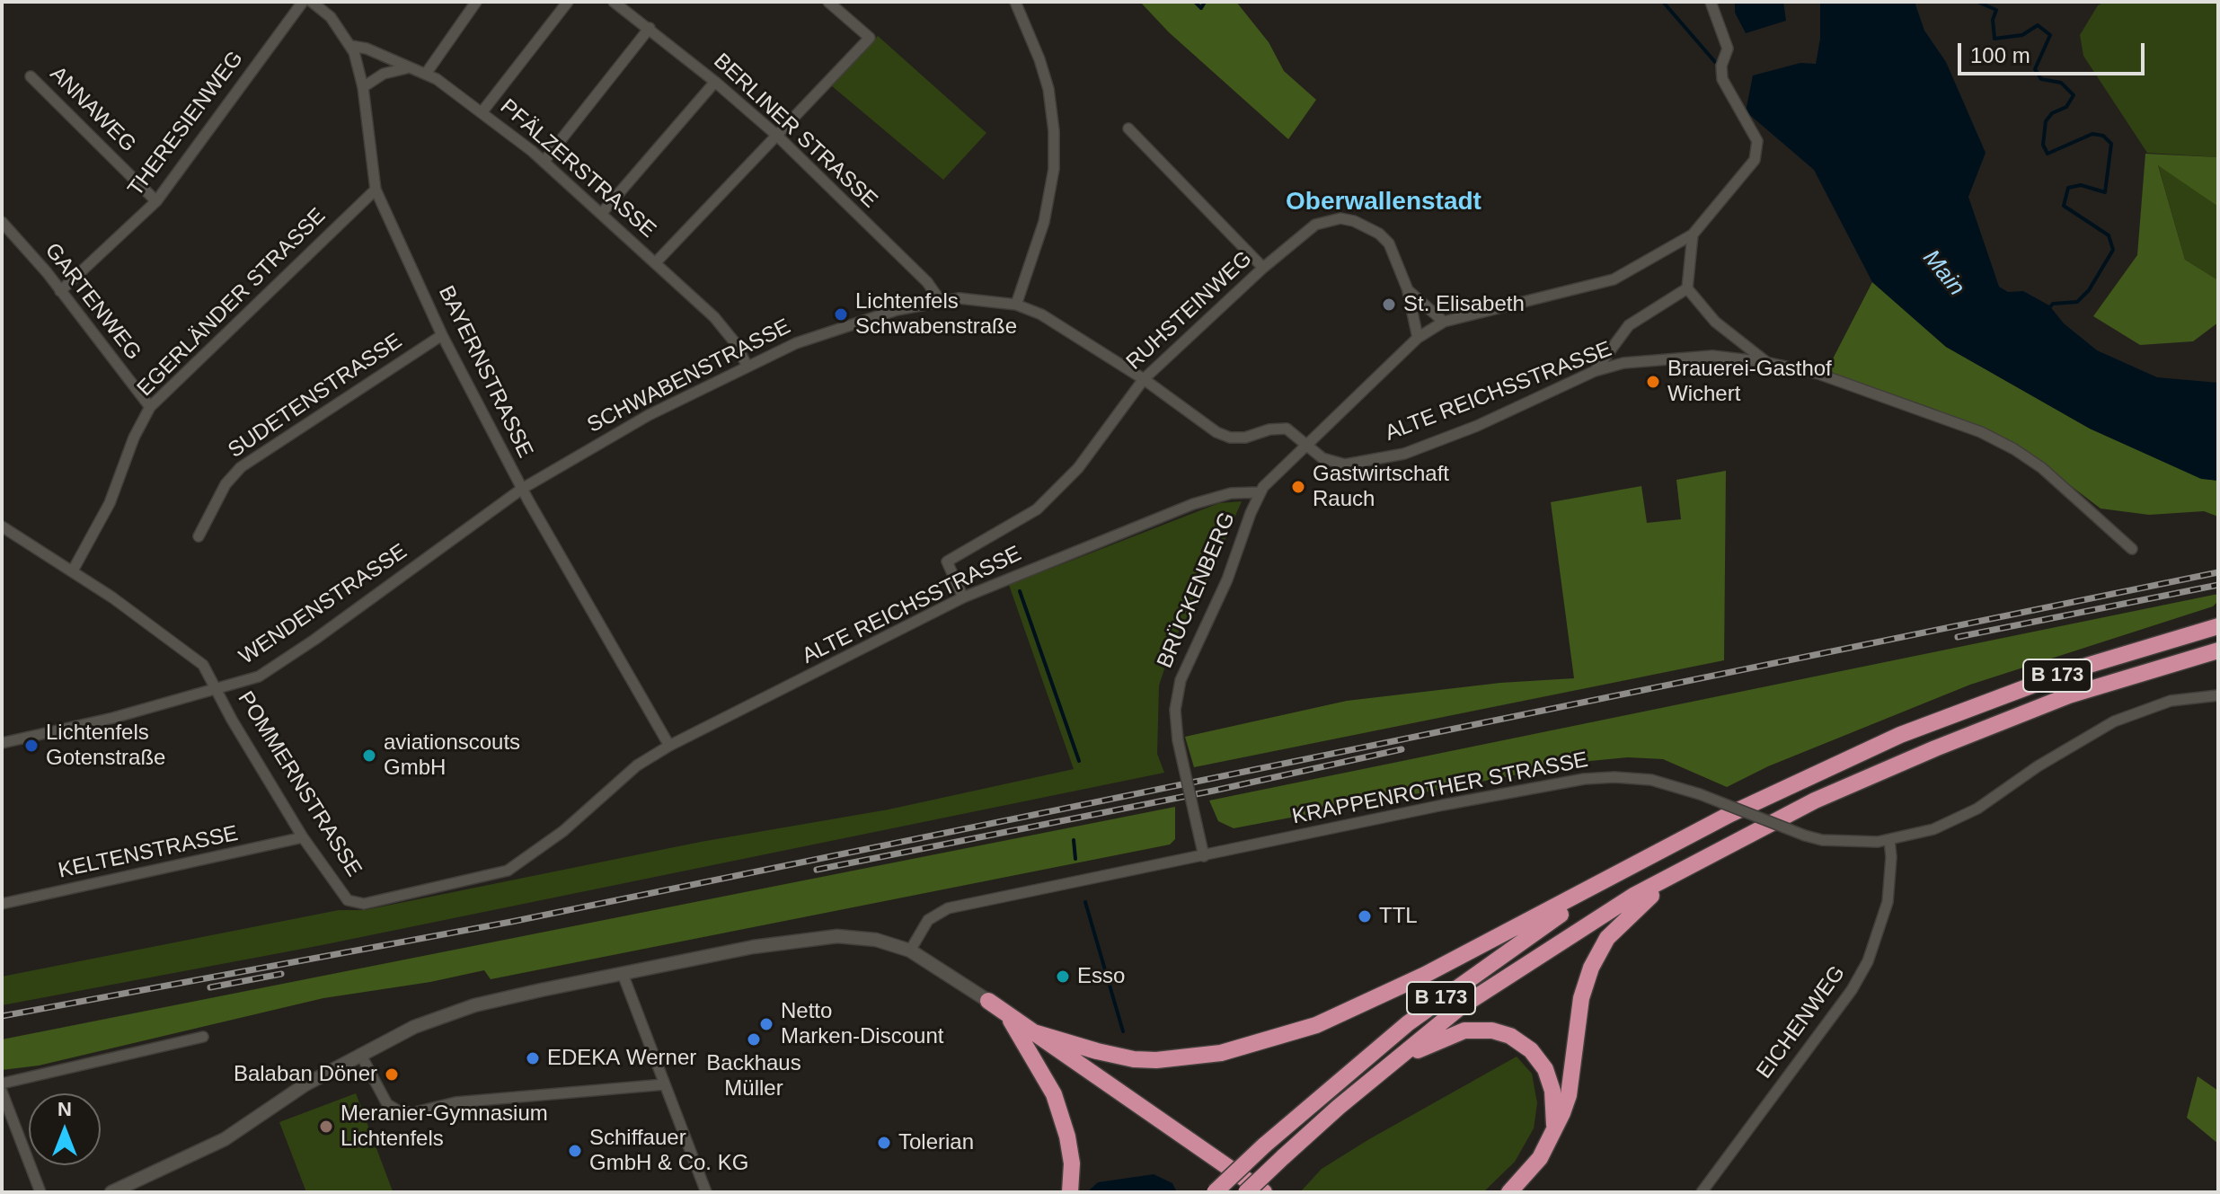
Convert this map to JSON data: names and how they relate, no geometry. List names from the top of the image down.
{
  "streets": {
    "highway": ["B 173"],
    "street": [
      "ANNAWEG",
      "THERESIENWEG",
      "BERLINER STRASSE",
      "PFÄLZERSTRASSE",
      "GARTENWEG",
      "EGERLÄNDER STRASSE",
      "RUHSTEINWEG",
      "BAYERNSTRASSE",
      "SCHWABENSTRASSE",
      "ALTE REICHSSTRASSE",
      "SUDETENSTRASSE",
      "BRÜCKENBERG",
      "WENDENSTRASSE",
      "POMMERNSTRASSE",
      "KRAPPENROTHER STRASSE",
      "KELTENSTRASSE",
      "EICHENWEG"
    ]
  },
  "crossings": [
    ["ANNAWEG", "THERESIENWEG"],
    ["THERESIENWEG", "GARTENWEG"],
    ["BERLINER STRASSE", "SCHWABENSTRASSE"],
    ["PFÄLZERSTRASSE", "BAYERNSTRASSE"],
    ["PFÄLZERSTRASSE", "SCHWABENSTRASSE"],
    ["GARTENWEG", "EGERLÄNDER STRASSE"],
    ["EGERLÄNDER STRASSE", "BAYERNSTRASSE"],
    ["EGERLÄNDER STRASSE", "POMMERNSTRASSE"],
    ["RUHSTEINWEG", "SCHWABENSTRASSE"],
    ["RUHSTEINWEG", "ALTE REICHSSTRASSE"],
    ["BAYERNSTRASSE", "SCHWABENSTRASSE"],
    ["BAYERNSTRASSE", "ALTE REICHSSTRASSE"],
    ["BAYERNSTRASSE", "SUDETENSTRASSE"],
    ["BAYERNSTRASSE", "WENDENSTRASSE"],
    ["SCHWABENSTRASSE", "ALTE REICHSSTRASSE"],
    ["SCHWABENSTRASSE", "BRÜCKENBERG"],
    ["SCHWABENSTRASSE", "WENDENSTRASSE"],
    ["ALTE REICHSSTRASSE", "BRÜCKENBERG"],
    ["ALTE REICHSSTRASSE", "POMMERNSTRASSE"],
    ["BRÜCKENBERG", "KRAPPENROTHER STRASSE"],
    ["WENDENSTRASSE", "POMMERNSTRASSE"],
    ["POMMERNSTRASSE", "KELTENSTRASSE"],
    ["KRAPPENROTHER STRASSE", "EICHENWEG"]
  ],
  "districts": ["Oberwallenstadt"],
  "water": ["Main"],
  "places": [
    "St. Elisabeth",
    "Lichtenfels Schwabenstraße",
    "Brauerei-Gasthof Wichert",
    "Gastwirtschaft Rauch",
    "Lichtenfels Gotenstraße",
    "aviationscouts GmbH",
    "TTL",
    "Esso",
    "Netto Marken-Discount",
    "Backhaus Müller",
    "EDEKA Werner",
    "Balaban Döner",
    "Meranier-Gymnasium Lichtenfels",
    "Tolerian",
    "Schiffauer GmbH & Co. KG"
  ],
  "scale_bar": "100 m",
  "north": "top"
}
